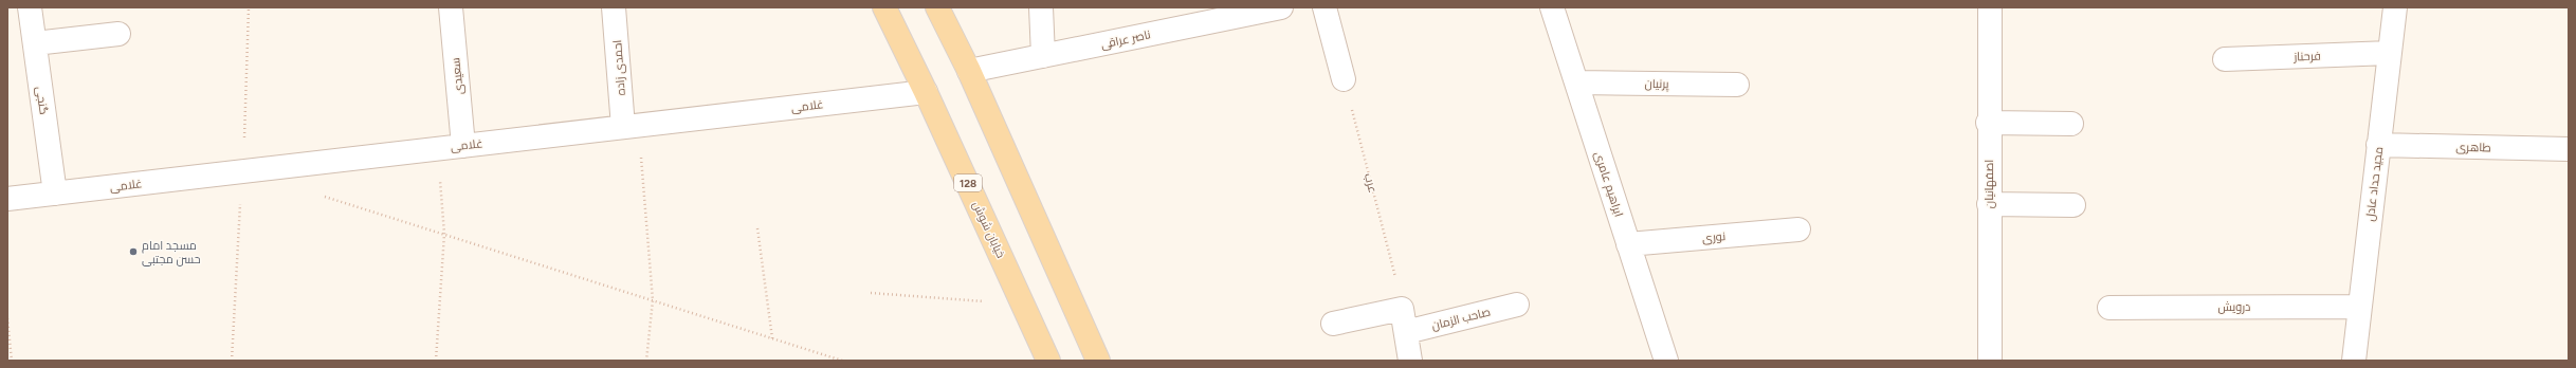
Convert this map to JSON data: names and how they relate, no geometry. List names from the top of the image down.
{
  "streets": {
    "main road": ["128", "خیابان شوش"],
    "street": [
      "ناصر عراقی",
      "فرحناز",
      "احمدی زاده",
      "سعیدی",
      "پرنیان",
      "گنجی",
      "غلامی",
      "طاهری",
      "ابراهیم عامری",
      "اصفهانیان",
      "مجید حداد عادل",
      "نوری",
      "درویش",
      "صاحب الزمان"
    ],
    "path": ["عرب"]
  },
  "crossings": [
    ["فرحناز", "مجید حداد عادل"],
    ["احمدی زاده", "غلامی"],
    ["سعیدی", "غلامی"],
    ["پرنیان", "ابراهیم عامری"],
    ["گنجی", "غلامی"],
    ["غلامی", "خیابان شوش"],
    ["طاهری", "مجید حداد عادل"],
    ["ابراهیم عامری", "نوری"],
    ["مجید حداد عادل", "درویش"]
  ],
  "places": ["مسجد امام حسن مجتبی"]
}
